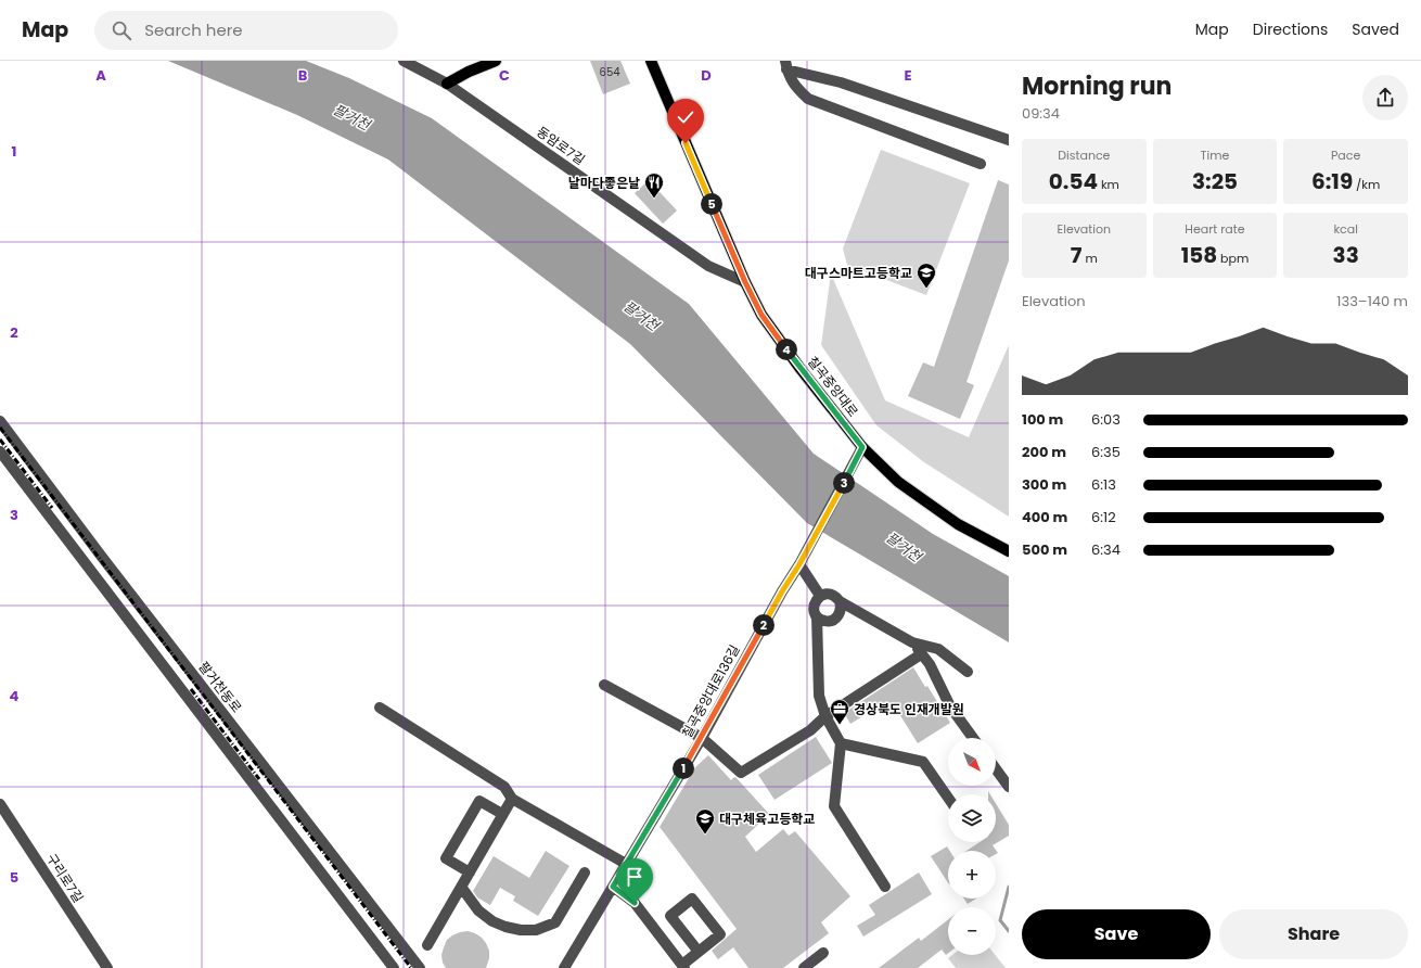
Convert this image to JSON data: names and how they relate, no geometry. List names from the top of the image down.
{
  "streets": {
    "main road": ["칠곡중앙대로"],
    "street": [
      "동암로7길",
      "팔거천동로",
      "칠곡중앙대로136길",
      "구리로7길"
    ]
  },
  "crossings": [
    ["동암로7길", "칠곡중앙대로"],
    ["칠곡중앙대로", "칠곡중앙대로136길"]
  ],
  "water": ["팔거천"],
  "places": {
    "restaurant": ["날마다좋은날"],
    "school or university": ["대구스마트고등학교", "대구체육고등학교"],
    "office": ["경상북도 인재개발원"]
  },
  "house_numbers": ["654"],
  "north": "bottom right",
  "page": {
    "header": "Map",
    "search": "Search here",
    "nav": ["Map", "Directions", "Saved"],
    "heading": ["Morning run", "09:34"],
    "stats": [
      ["Distance", "0.54 km"],
      ["Time", "3:25"],
      ["Pace", "6:19 /km"],
      ["Elevation", "7 m"],
      ["Heart rate", "158 bpm"],
      ["kcal", "33"]
    ],
    "pins": [
      "5",
      "4",
      "3",
      "2",
      "1"
    ],
    "chart": ["Elevation", "133–140 m"],
    "list": [
      {
        "name": "100 m",
        "note": "6:03"
      },
      {
        "name": "200 m",
        "note": "6:35"
      },
      {
        "name": "300 m",
        "note": "6:13"
      },
      {
        "name": "400 m",
        "note": "6:12"
      },
      {
        "name": "500 m",
        "note": "6:34"
      }
    ],
    "map_buttons": ["+", "−"],
    "buttons": ["Save", "Share"]
  },
  "grid": {
    "columns": [
      "A",
      "B",
      "C",
      "D",
      "E"
    ],
    "rows": [
      "1",
      "2",
      "3",
      "4",
      "5"
    ]
  }
}
